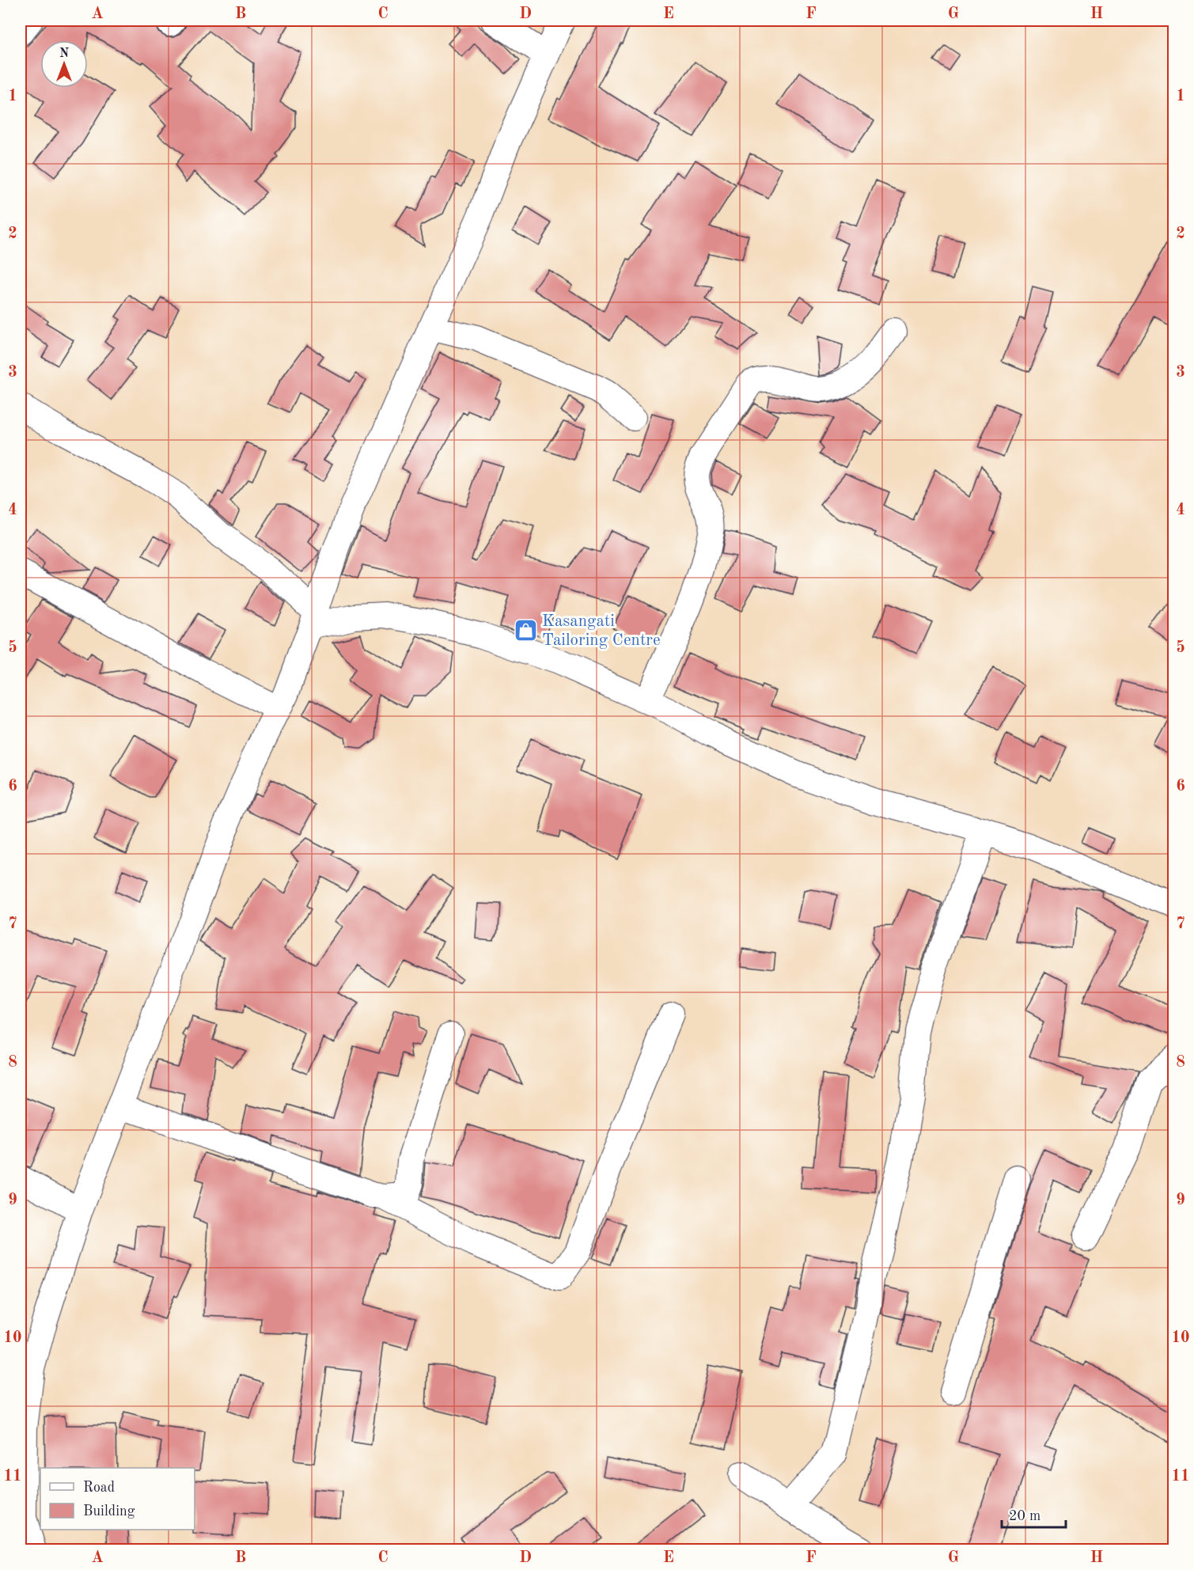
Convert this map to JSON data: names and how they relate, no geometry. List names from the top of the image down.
{
  "places": {
    "shop": ["Kasangati Tailoring Centre"]
  },
  "legend": ["Road", "Building"],
  "scale_bar": "20 m",
  "north": "top",
  "grid": {
    "columns": [
      "A",
      "B",
      "C",
      "D",
      "E",
      "F",
      "G",
      "H"
    ],
    "rows": [
      "1",
      "2",
      "3",
      "4",
      "5",
      "6",
      "7",
      "8",
      "9",
      "10",
      "11"
    ]
  }
}
